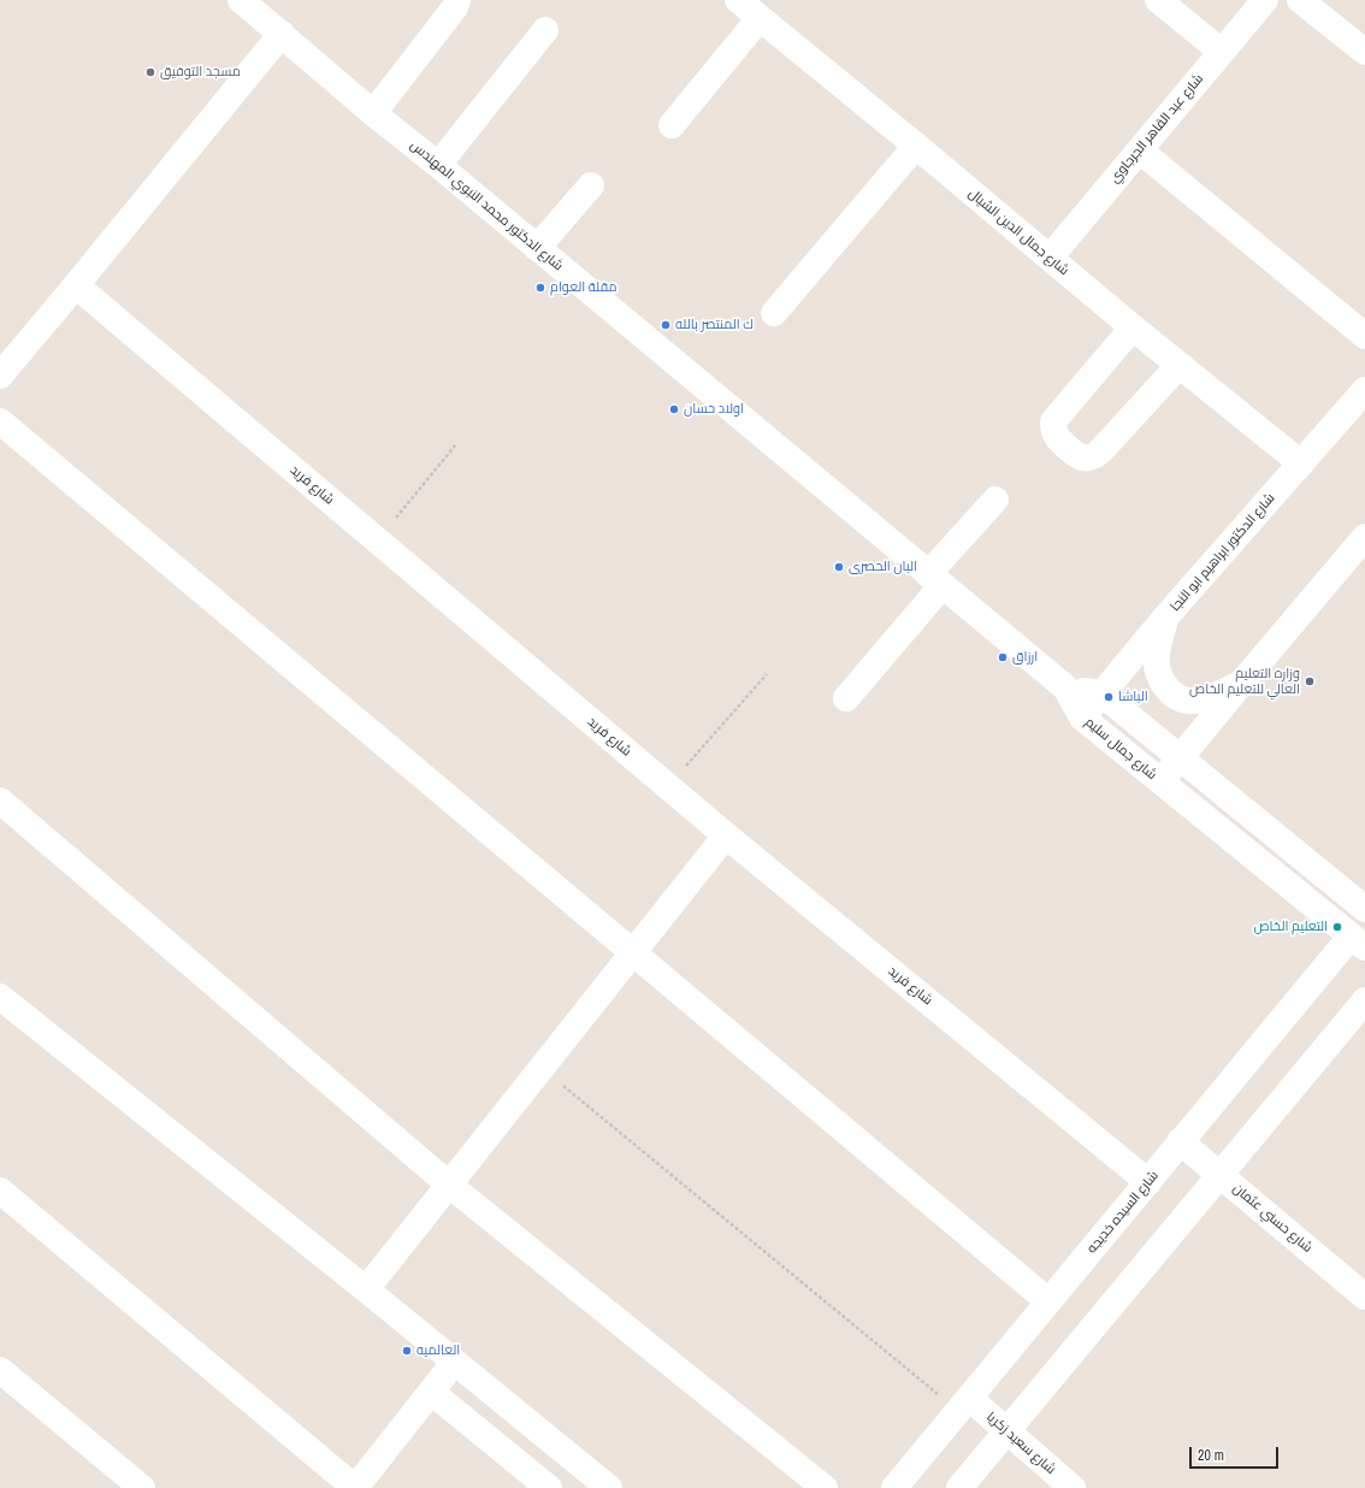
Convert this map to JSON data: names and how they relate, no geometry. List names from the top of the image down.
{
  "streets": {
    "street": [
      "شارع عبد القاهر الجرجاوي",
      "شارع الدكتور محمد النبوي المهندس",
      "شارع جمال الدين الشيال",
      "شارع فريد",
      "شارع الدكتور ابراهيم ابو النجا",
      "شارع جمال سليم",
      "شارع السيده خديجه",
      "شارع حسني عثمان",
      "شارع سعيد زكريا"
    ]
  },
  "crossings": [
    ["شارع عبد القاهر الجرجاوي", "شارع جمال الدين الشيال"],
    ["شارع الدكتور محمد النبوي المهندس", "شارع جمال سليم"],
    ["شارع جمال الدين الشيال", "شارع الدكتور ابراهيم ابو النجا"],
    ["شارع فريد", "شارع السيده خديجه"],
    ["شارع الدكتور ابراهيم ابو النجا", "شارع جمال سليم"],
    ["شارع جمال سليم", "شارع السيده خديجه"],
    ["شارع السيده خديجه", "شارع حسني عثمان"],
    ["شارع السيده خديجه", "شارع سعيد زكريا"]
  ],
  "places": [
    "مسجد التوفيق",
    "مقلة العوام",
    "ك المنتصر بالله",
    "اولاد حسان",
    "البان الحصرى",
    "ارزاق",
    "وزاره التعليم العالي للتعليم الخاص",
    "الباشا",
    "التعليم الخاص",
    "العالميه"
  ],
  "scale_bar": "20 m"
}
